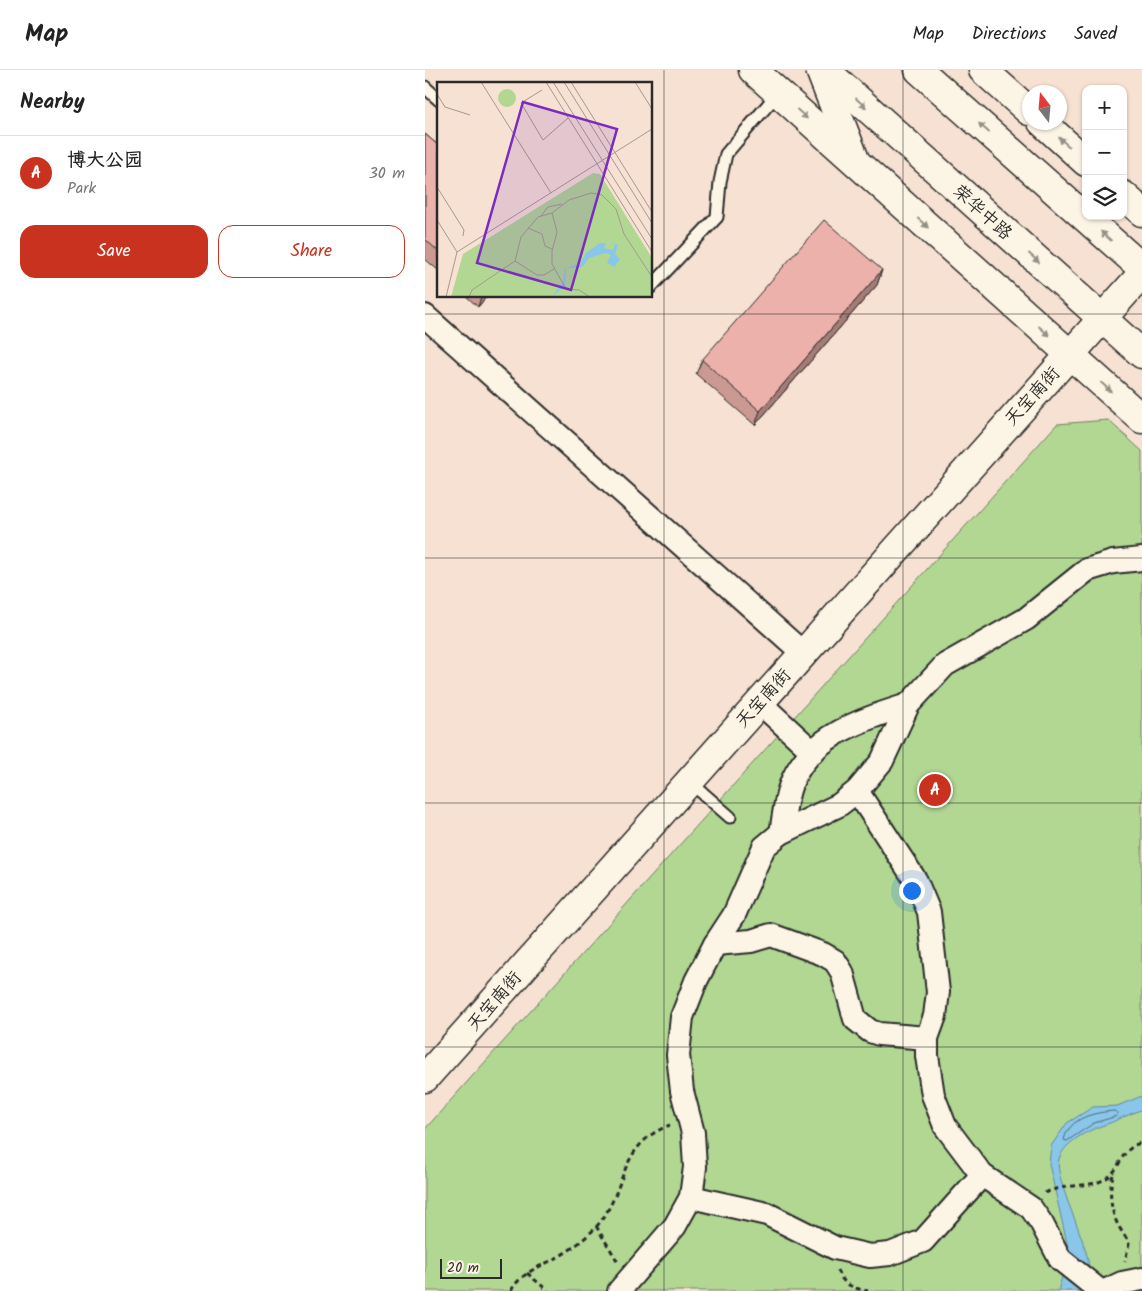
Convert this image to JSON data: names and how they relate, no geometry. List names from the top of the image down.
{
  "streets": {
    "street": ["荣华中路", "天宝南街"]
  },
  "crossings": [
    ["荣华中路", "天宝南街"]
  ],
  "scale_bar": "20 m",
  "north": "top",
  "page": {
    "header": "Map",
    "nav": ["Map", "Directions", "Saved"],
    "heading": "Nearby",
    "map_buttons": ["+", "−"],
    "list": [
      {
        "mark": "A",
        "name": "博大公园",
        "note": "Park",
        "value": "30 m"
      }
    ],
    "buttons": ["Save", "Share"],
    "pins": "A",
    "scale": "20 m"
  }
}
